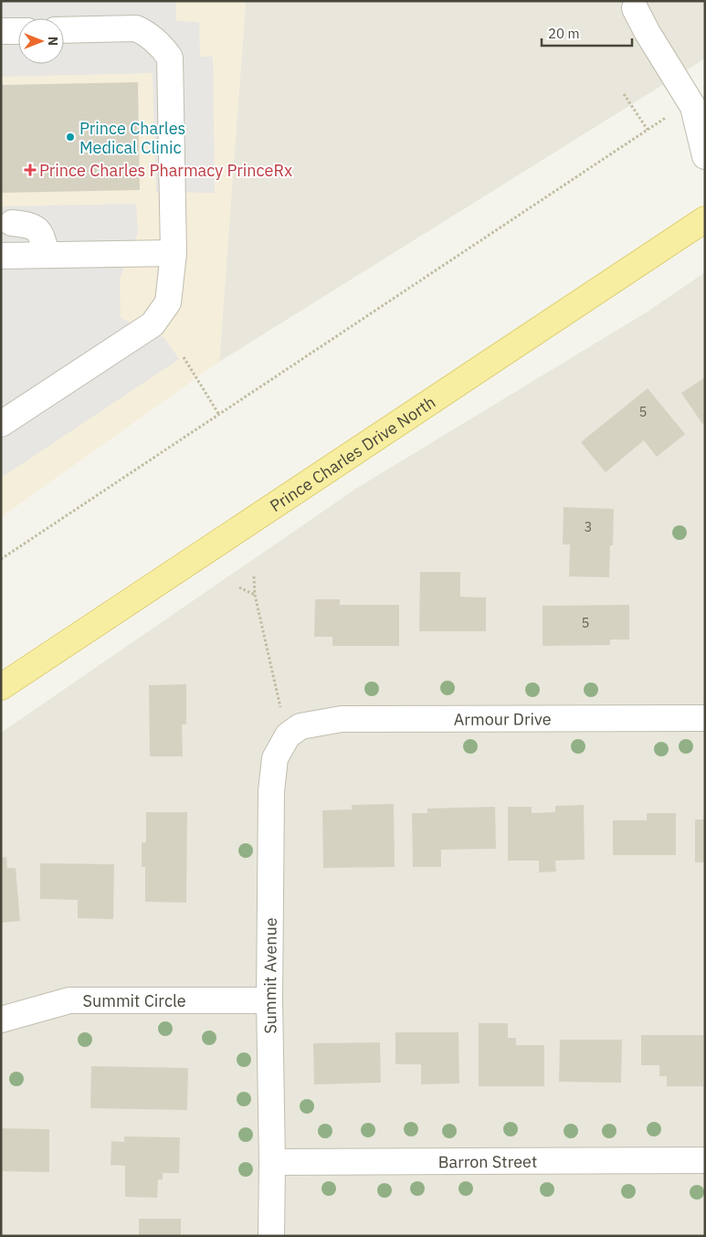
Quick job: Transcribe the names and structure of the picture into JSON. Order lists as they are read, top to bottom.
{
  "streets": {
    "main road": ["Prince Charles Drive North"],
    "street": [
      "Armour Drive",
      "Summit Avenue",
      "Summit Circle",
      "Barron Street"
    ]
  },
  "crossings": [
    ["Armour Drive", "Summit Avenue"],
    ["Summit Avenue", "Summit Circle"],
    ["Summit Avenue", "Barron Street"]
  ],
  "places": {
    "other": ["Prince Charles Medical Clinic"],
    "health": ["Prince Charles Pharmacy PrinceRx"]
  },
  "house_numbers": ["5", "3", "5"],
  "scale_bar": "20 m",
  "north": "right"
}
